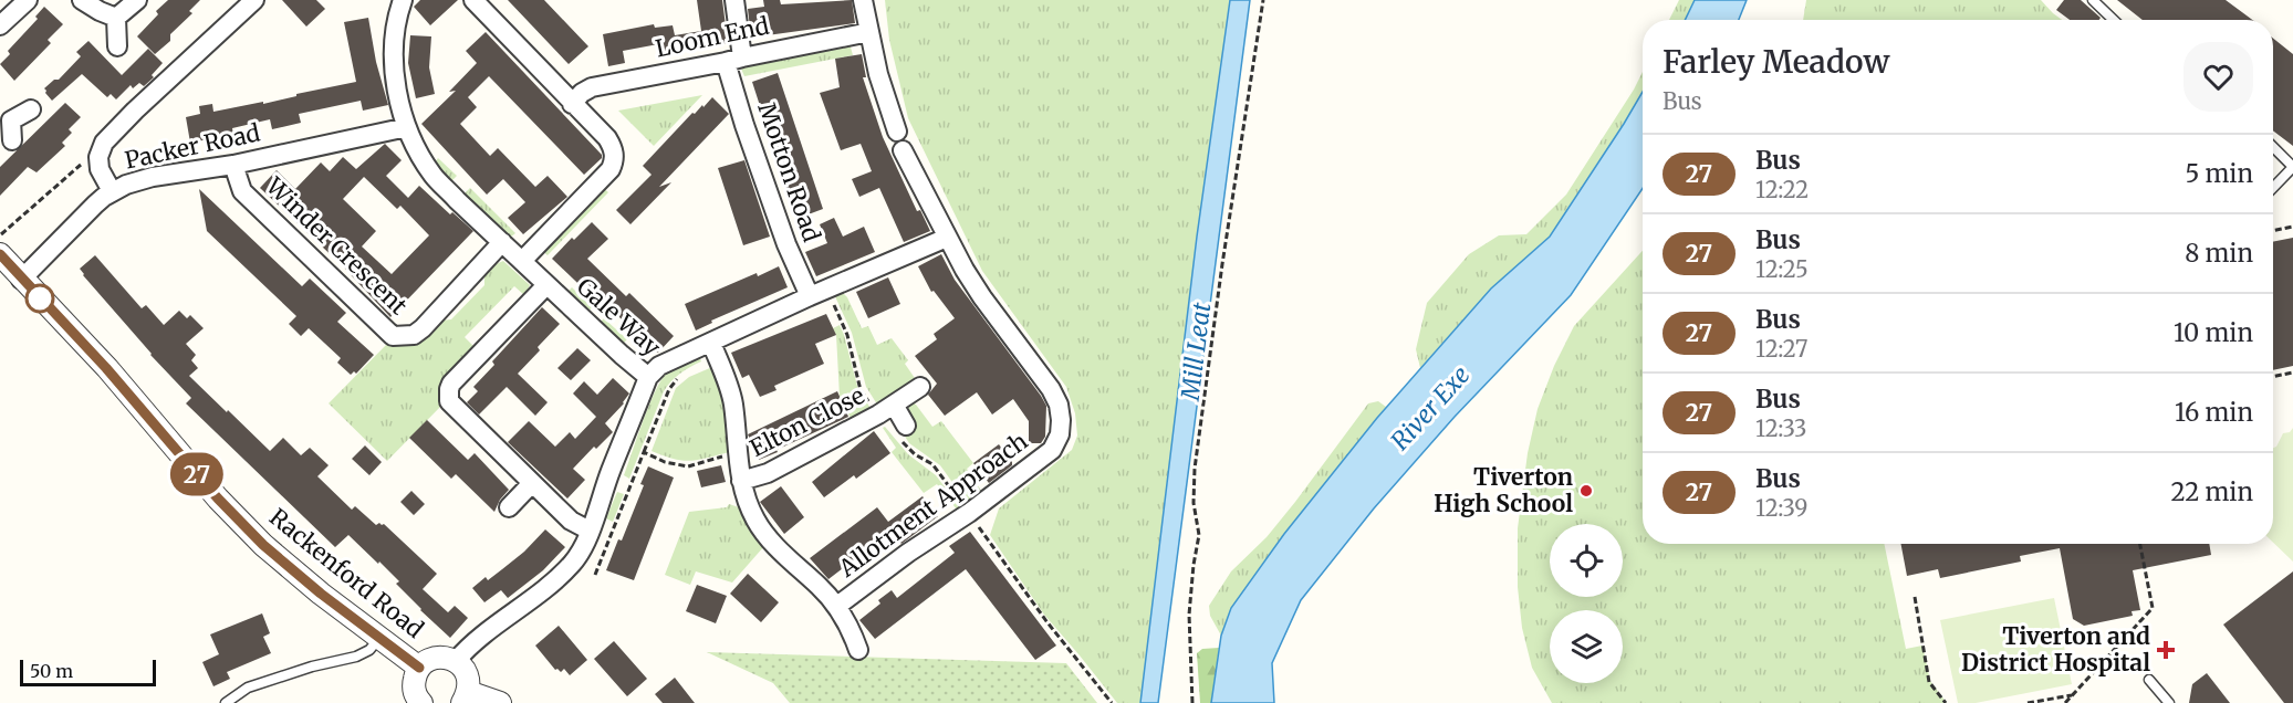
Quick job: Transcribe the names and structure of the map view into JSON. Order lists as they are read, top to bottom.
{
  "streets": {
    "street": [
      "Loom End",
      "Packer Road",
      "Motton Road",
      "Winder Crescent",
      "Gale Way",
      "Elton Close",
      "Allotment Approach",
      "Rackenford Road"
    ]
  },
  "crossings": [
    ["Loom End", "Motton Road"],
    ["Packer Road", "Winder Crescent"],
    ["Packer Road", "Gale Way"],
    ["Packer Road", "Rackenford Road"],
    ["Winder Crescent", "Gale Way"]
  ],
  "water": ["Mill Leat", "River Exe"],
  "places": {
    "other": ["Tiverton High School"],
    "health": ["Tiverton and District Hospital"]
  },
  "lines": ["bus line 27"],
  "scale_bar": "50 m",
  "page": {
    "on_map": "27",
    "heading": ["Farley Meadow", "Bus"],
    "list": [
      {
        "mark": "27",
        "name": "Bus",
        "note": "12:22",
        "value": "5 min"
      },
      {
        "mark": "27",
        "name": "Bus",
        "note": "12:25",
        "value": "8 min"
      },
      {
        "mark": "27",
        "name": "Bus",
        "note": "12:27",
        "value": "10 min"
      },
      {
        "mark": "27",
        "name": "Bus",
        "note": "12:33",
        "value": "16 min"
      },
      {
        "mark": "27",
        "name": "Bus",
        "note": "12:39",
        "value": "22 min"
      }
    ],
    "scale": "50 m"
  }
}
